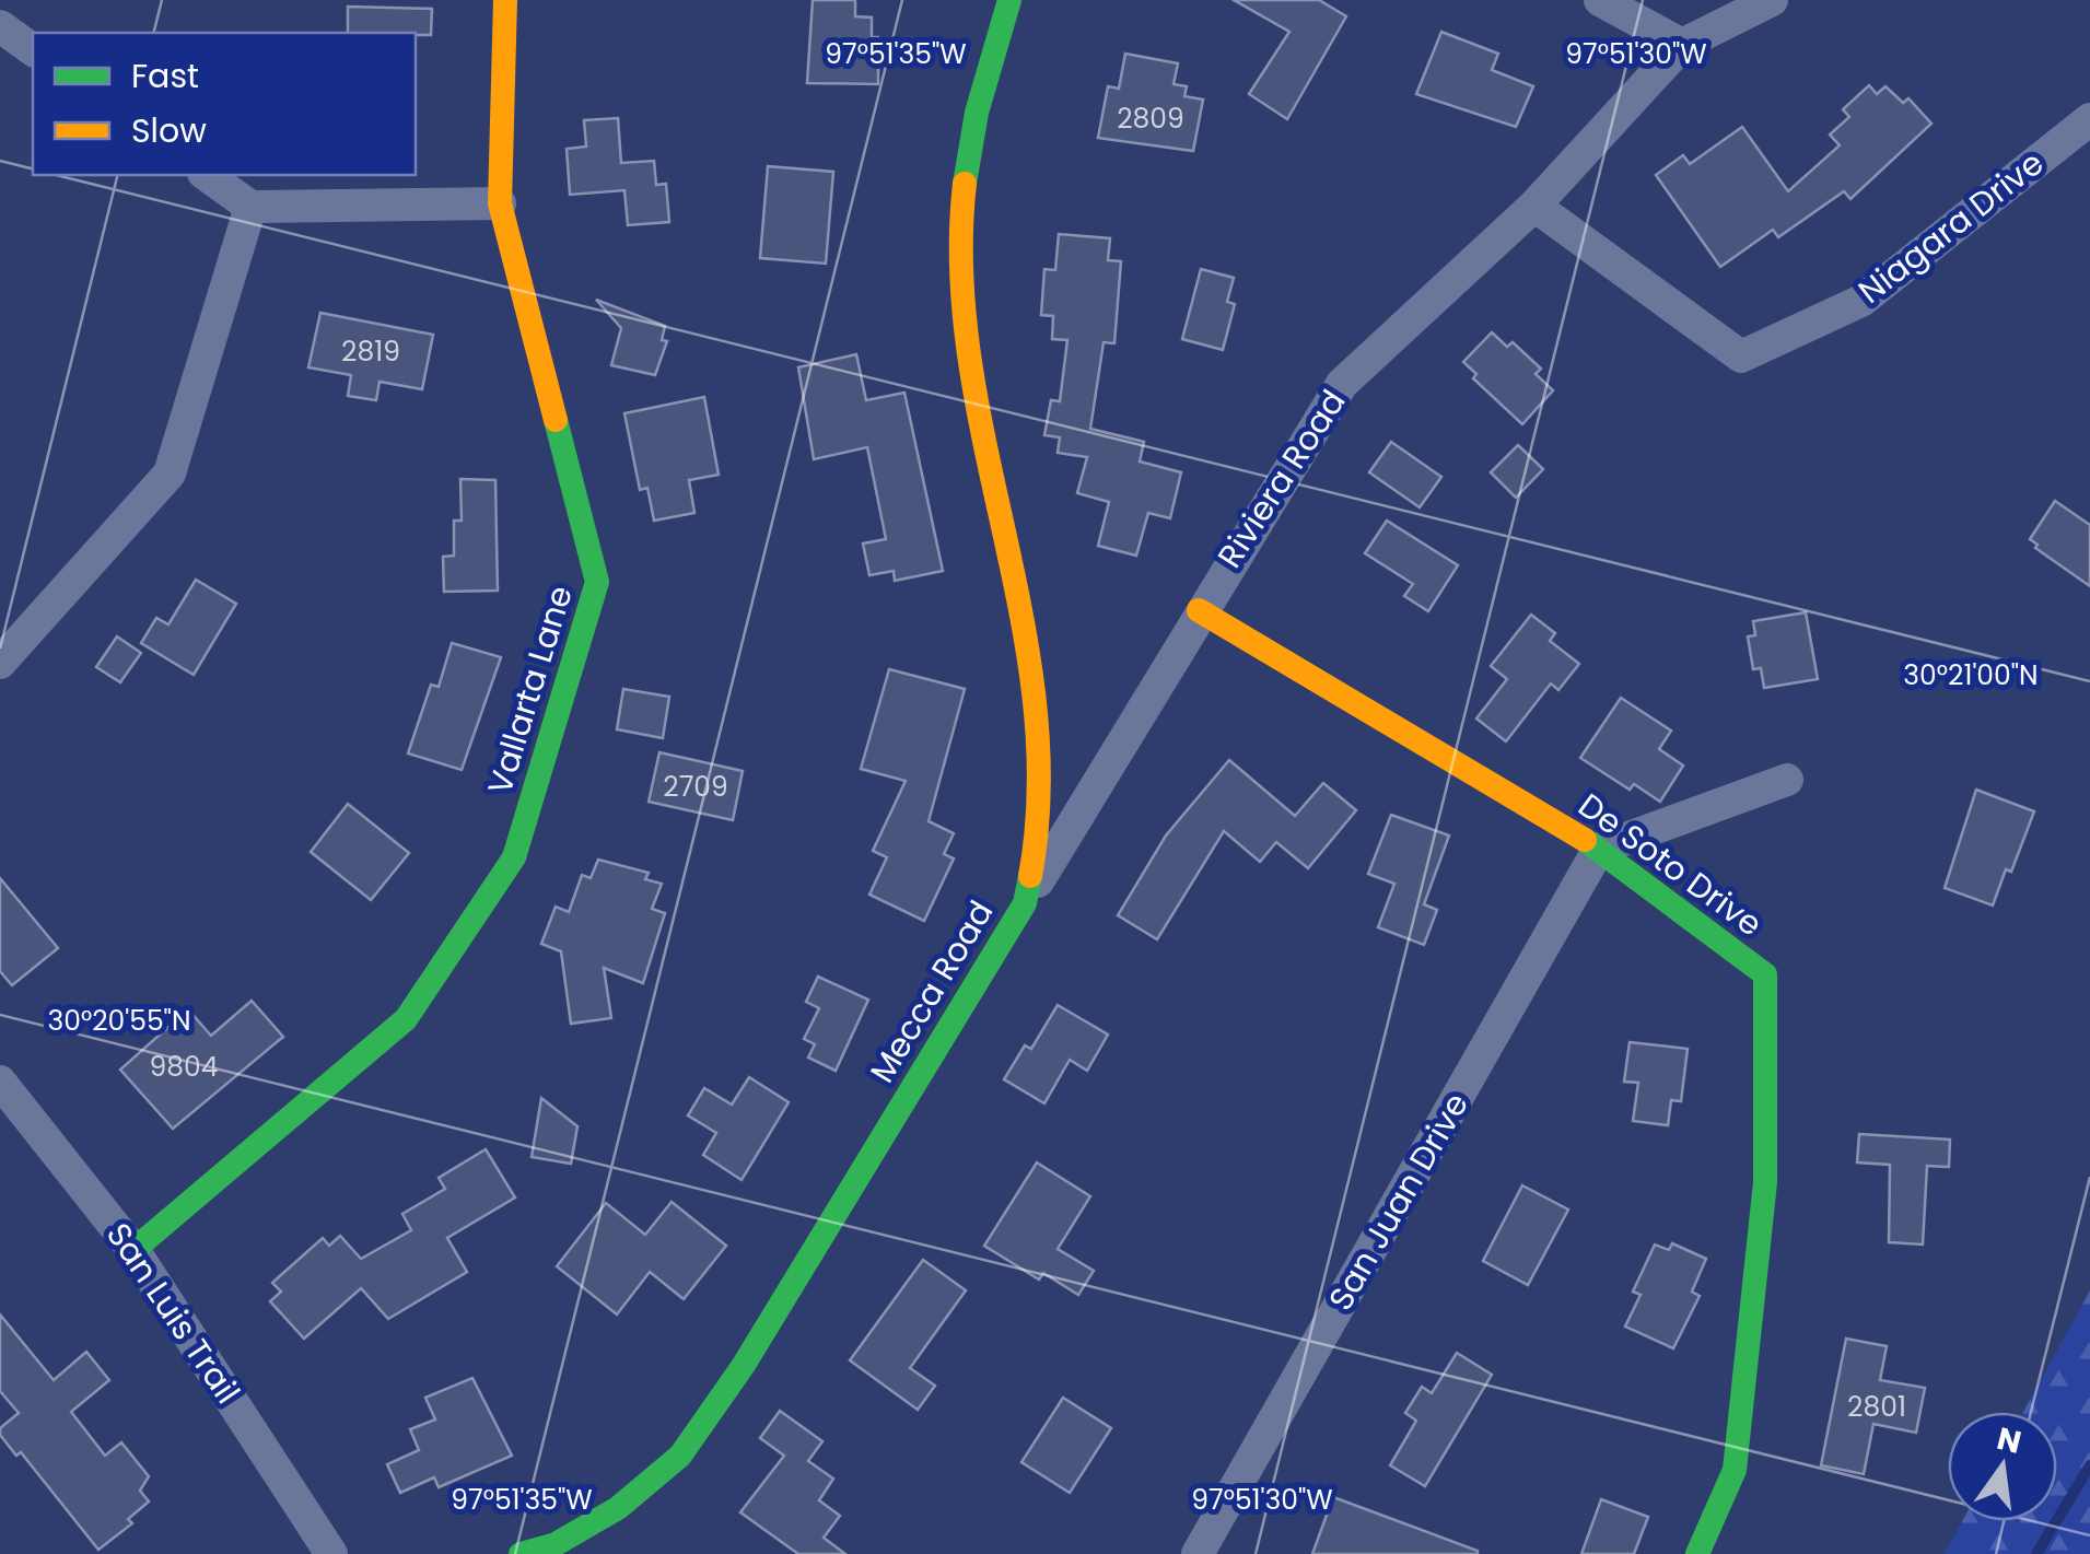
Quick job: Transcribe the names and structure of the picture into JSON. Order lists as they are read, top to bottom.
{
  "streets": {
    "street": [
      "Niagara Drive",
      "Riviera Road",
      "Vallarta Lane",
      "De Soto Drive",
      "Mecca Road",
      "San Juan Drive",
      "San Luis Trail"
    ]
  },
  "crossings": [
    ["Niagara Drive", "Riviera Road"],
    ["Riviera Road", "De Soto Drive"],
    ["Riviera Road", "Mecca Road"],
    ["Vallarta Lane", "San Luis Trail"],
    ["De Soto Drive", "San Juan Drive"]
  ],
  "house_numbers": [
    "2809",
    "2819",
    "2709",
    "9804",
    "2801"
  ],
  "legend": ["Fast", "Slow"],
  "north": "top",
  "coordinates": [
    "97°51'35\"W",
    "97°51'30\"W",
    "30°21'00\"N",
    "30°20'55\"N"
  ]
}
